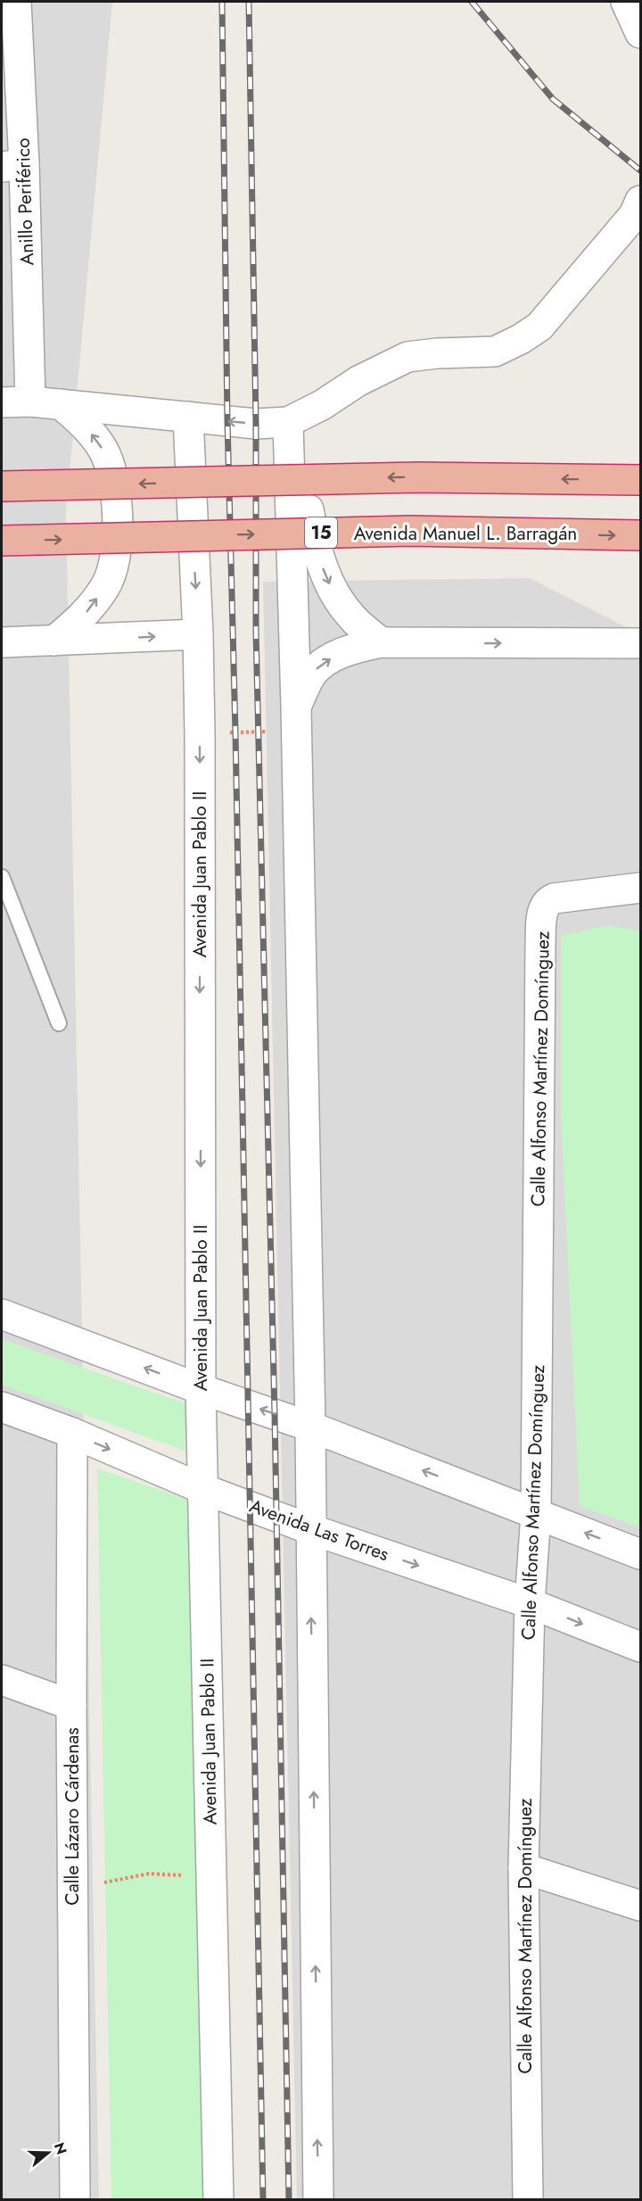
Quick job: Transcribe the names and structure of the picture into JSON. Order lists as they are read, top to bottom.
{
  "streets": {
    "highway": ["15", "Avenida Manuel L. Barragán"],
    "street": [
      "Anillo Periférico",
      "Avenida Juan Pablo II",
      "Calle Alfonso Martínez Domínguez",
      "Avenida Las Torres",
      "Calle Lázaro Cárdenas"
    ]
  },
  "crossings": [
    ["Avenida Juan Pablo II", "Avenida Las Torres"],
    ["Calle Alfonso Martínez Domínguez", "Avenida Las Torres"],
    ["Avenida Las Torres", "Calle Lázaro Cárdenas"]
  ],
  "north": "right"
}
